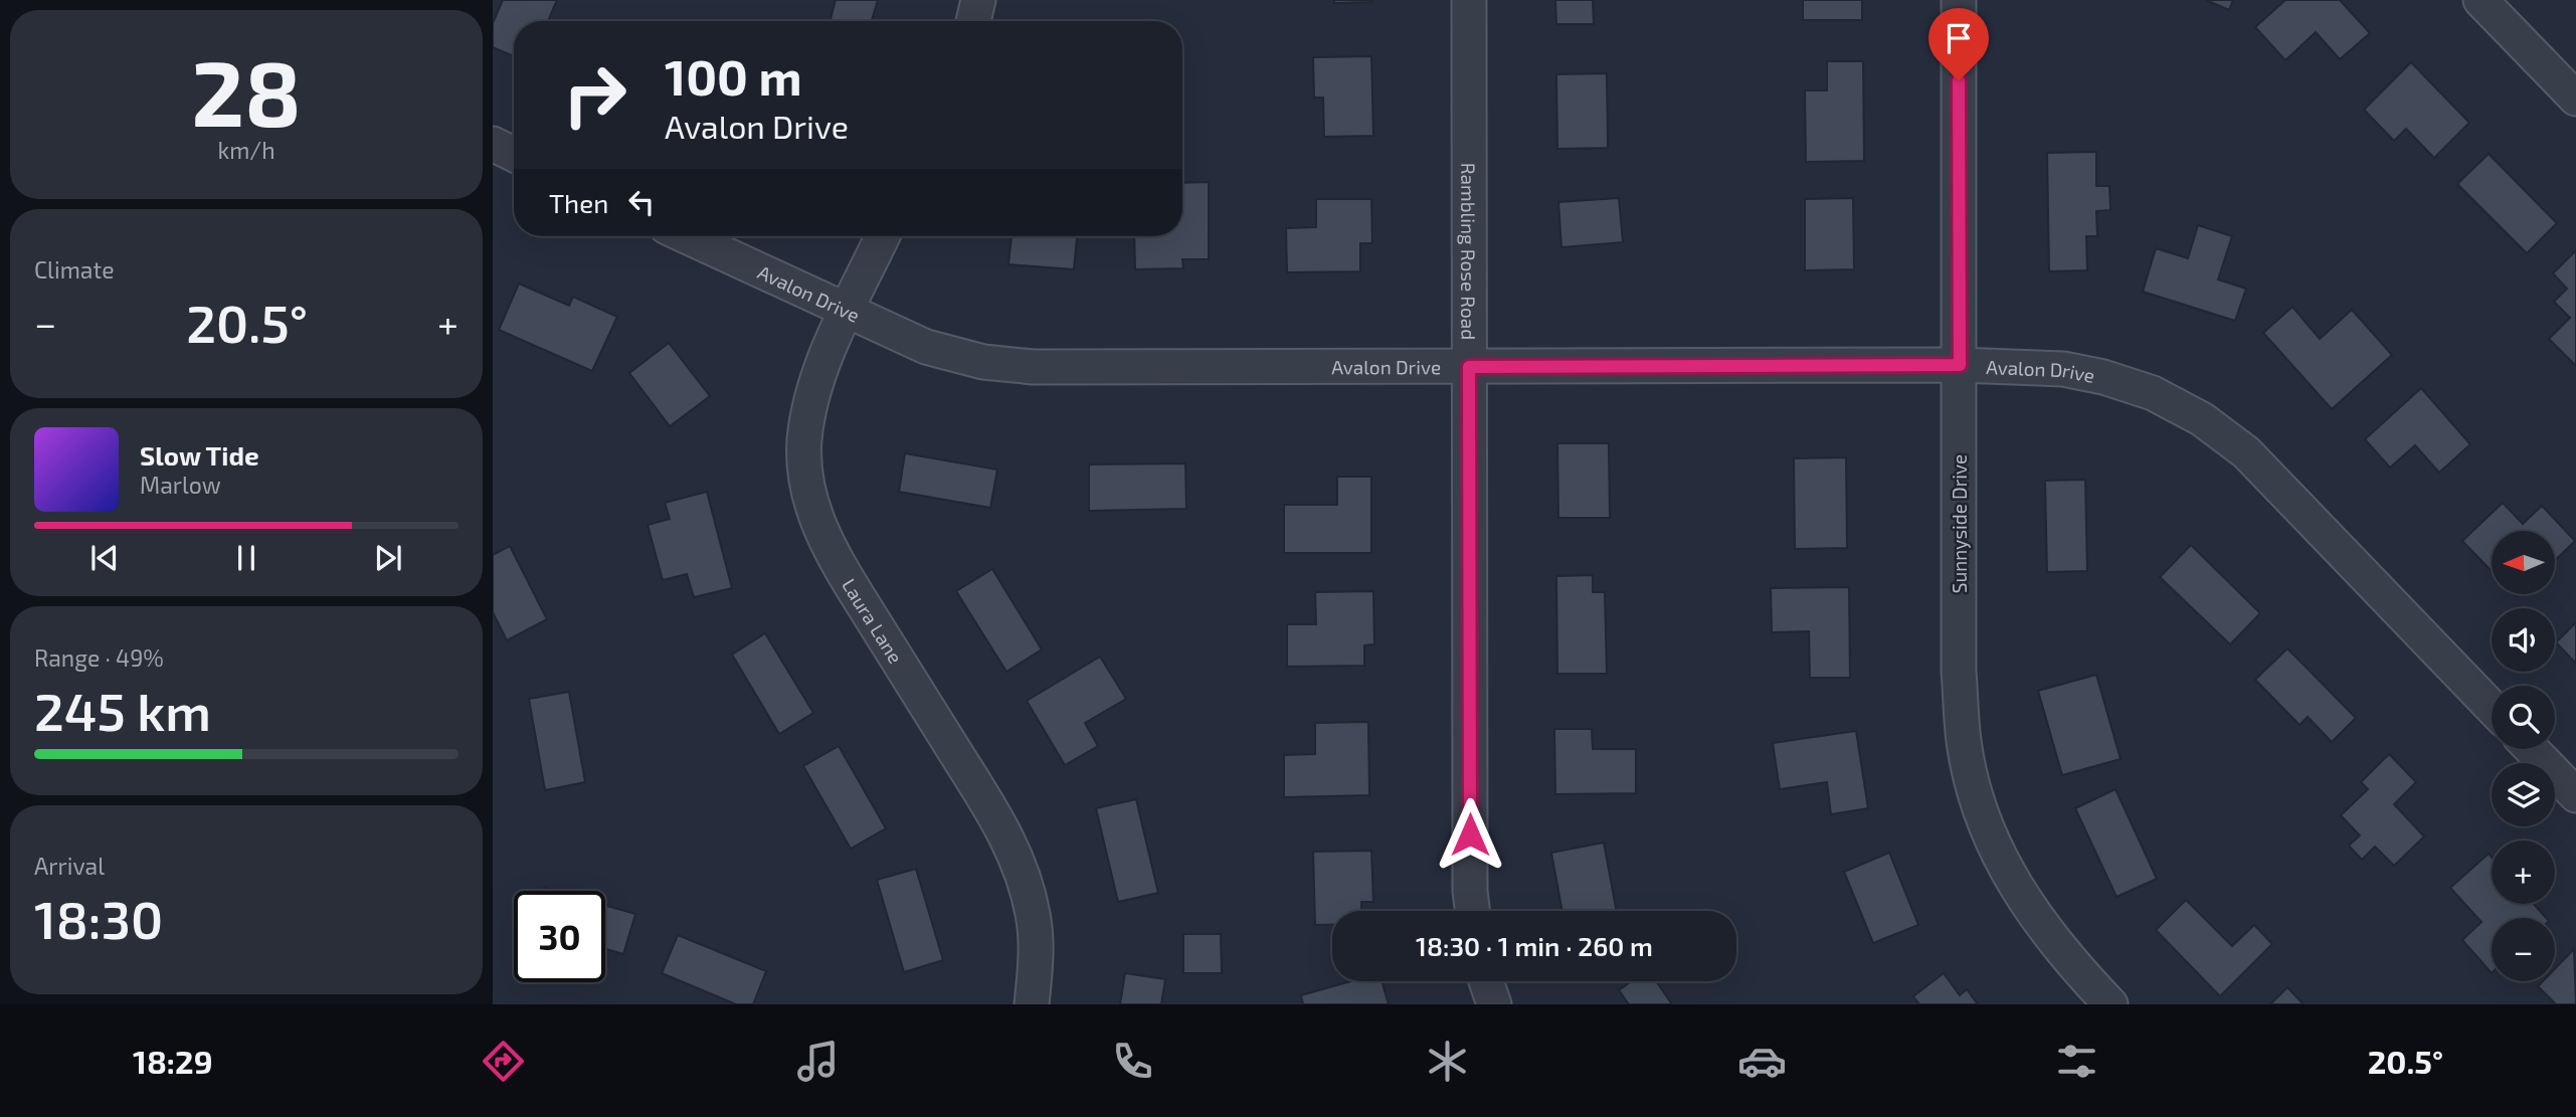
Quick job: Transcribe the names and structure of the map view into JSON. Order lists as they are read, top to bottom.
{
  "streets": {
    "street": [
      "Rambling Rose Road",
      "Avalon Drive",
      "Sunnyside Drive",
      "Laura Lane"
    ]
  },
  "crossings": [
    ["Rambling Rose Road", "Avalon Drive"],
    ["Avalon Drive", "Sunnyside Drive"],
    ["Avalon Drive", "Laura Lane"]
  ],
  "north": "left",
  "page": {
    "tile": [
      ["28", "km/h"],
      "Climate",
      ["Range · 49%", "245 km"],
      ["Arrival", "18:30"]
    ],
    "turn": ["100 m", "Avalon Drive"],
    "then": "Then",
    "heat": ["−", "20.5°", "+"],
    "song": ["Slow Tide", "Marlow"],
    "map_buttons": ["+", "−"],
    "limit": "30",
    "trip": "18:30 · 1 min · 260 m",
    "tabs": ["18:29", "20.5°"]
  }
}
